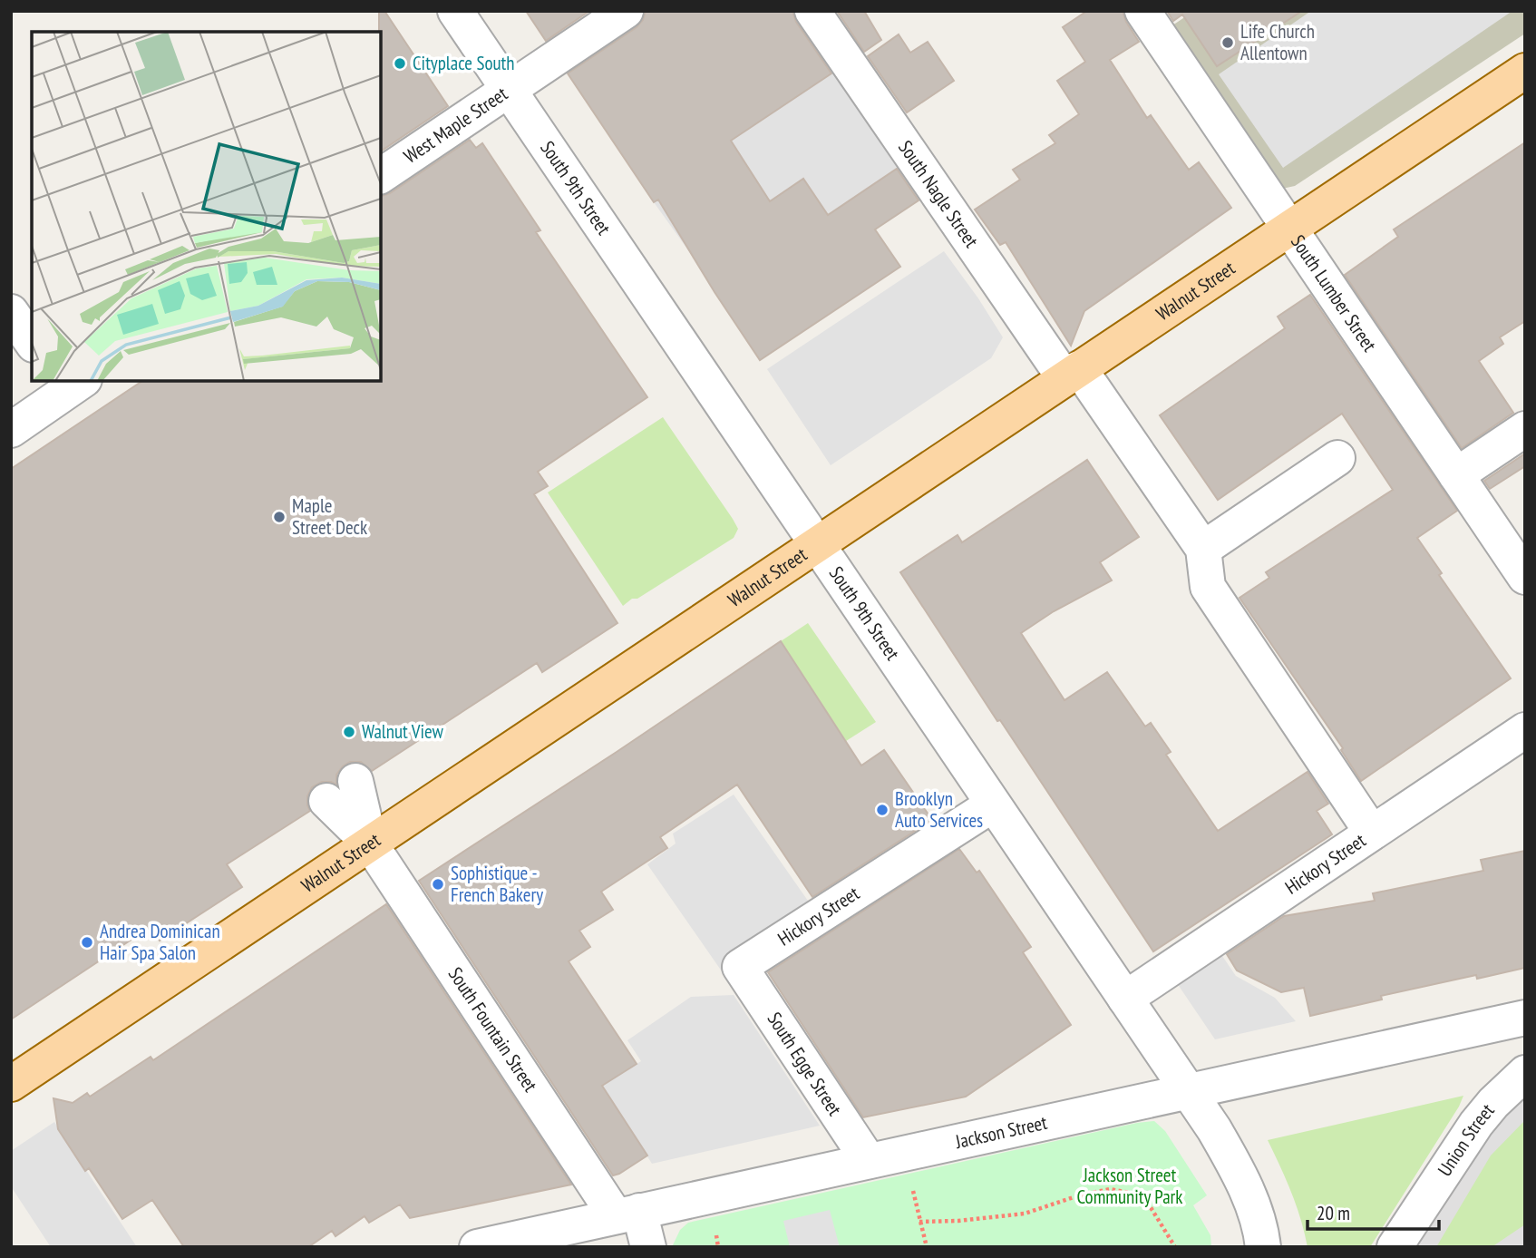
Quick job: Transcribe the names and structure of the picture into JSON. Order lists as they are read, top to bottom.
{
  "streets": {
    "main road": ["Walnut Street"],
    "street": [
      "West Maple Street",
      "South 9th Street",
      "South Nagle Street",
      "South Lumber Street",
      "Hickory Street",
      "South Fountain Street",
      "South Egge Street",
      "Jackson Street",
      "Union Street"
    ]
  },
  "crossings": [
    ["West Maple Street", "South 9th Street"],
    ["South 9th Street", "Walnut Street"],
    ["South 9th Street", "Hickory Street"],
    ["South 9th Street", "Jackson Street"],
    ["South Nagle Street", "Walnut Street"],
    ["Walnut Street", "South Lumber Street"],
    ["Walnut Street", "South Fountain Street"],
    ["Hickory Street", "South Egge Street"],
    ["South Fountain Street", "Jackson Street"],
    ["South Egge Street", "Jackson Street"]
  ],
  "parks": ["Jackson Street Community Park"],
  "places": [
    "Life Church Allentown",
    "Cityplace South",
    "Maple Street Deck",
    "Walnut View",
    "Brooklyn Auto Services",
    "Sophistique - French Bakery",
    "Andrea Dominican Hair Spa Salon"
  ],
  "scale_bar": "20 m"
}
